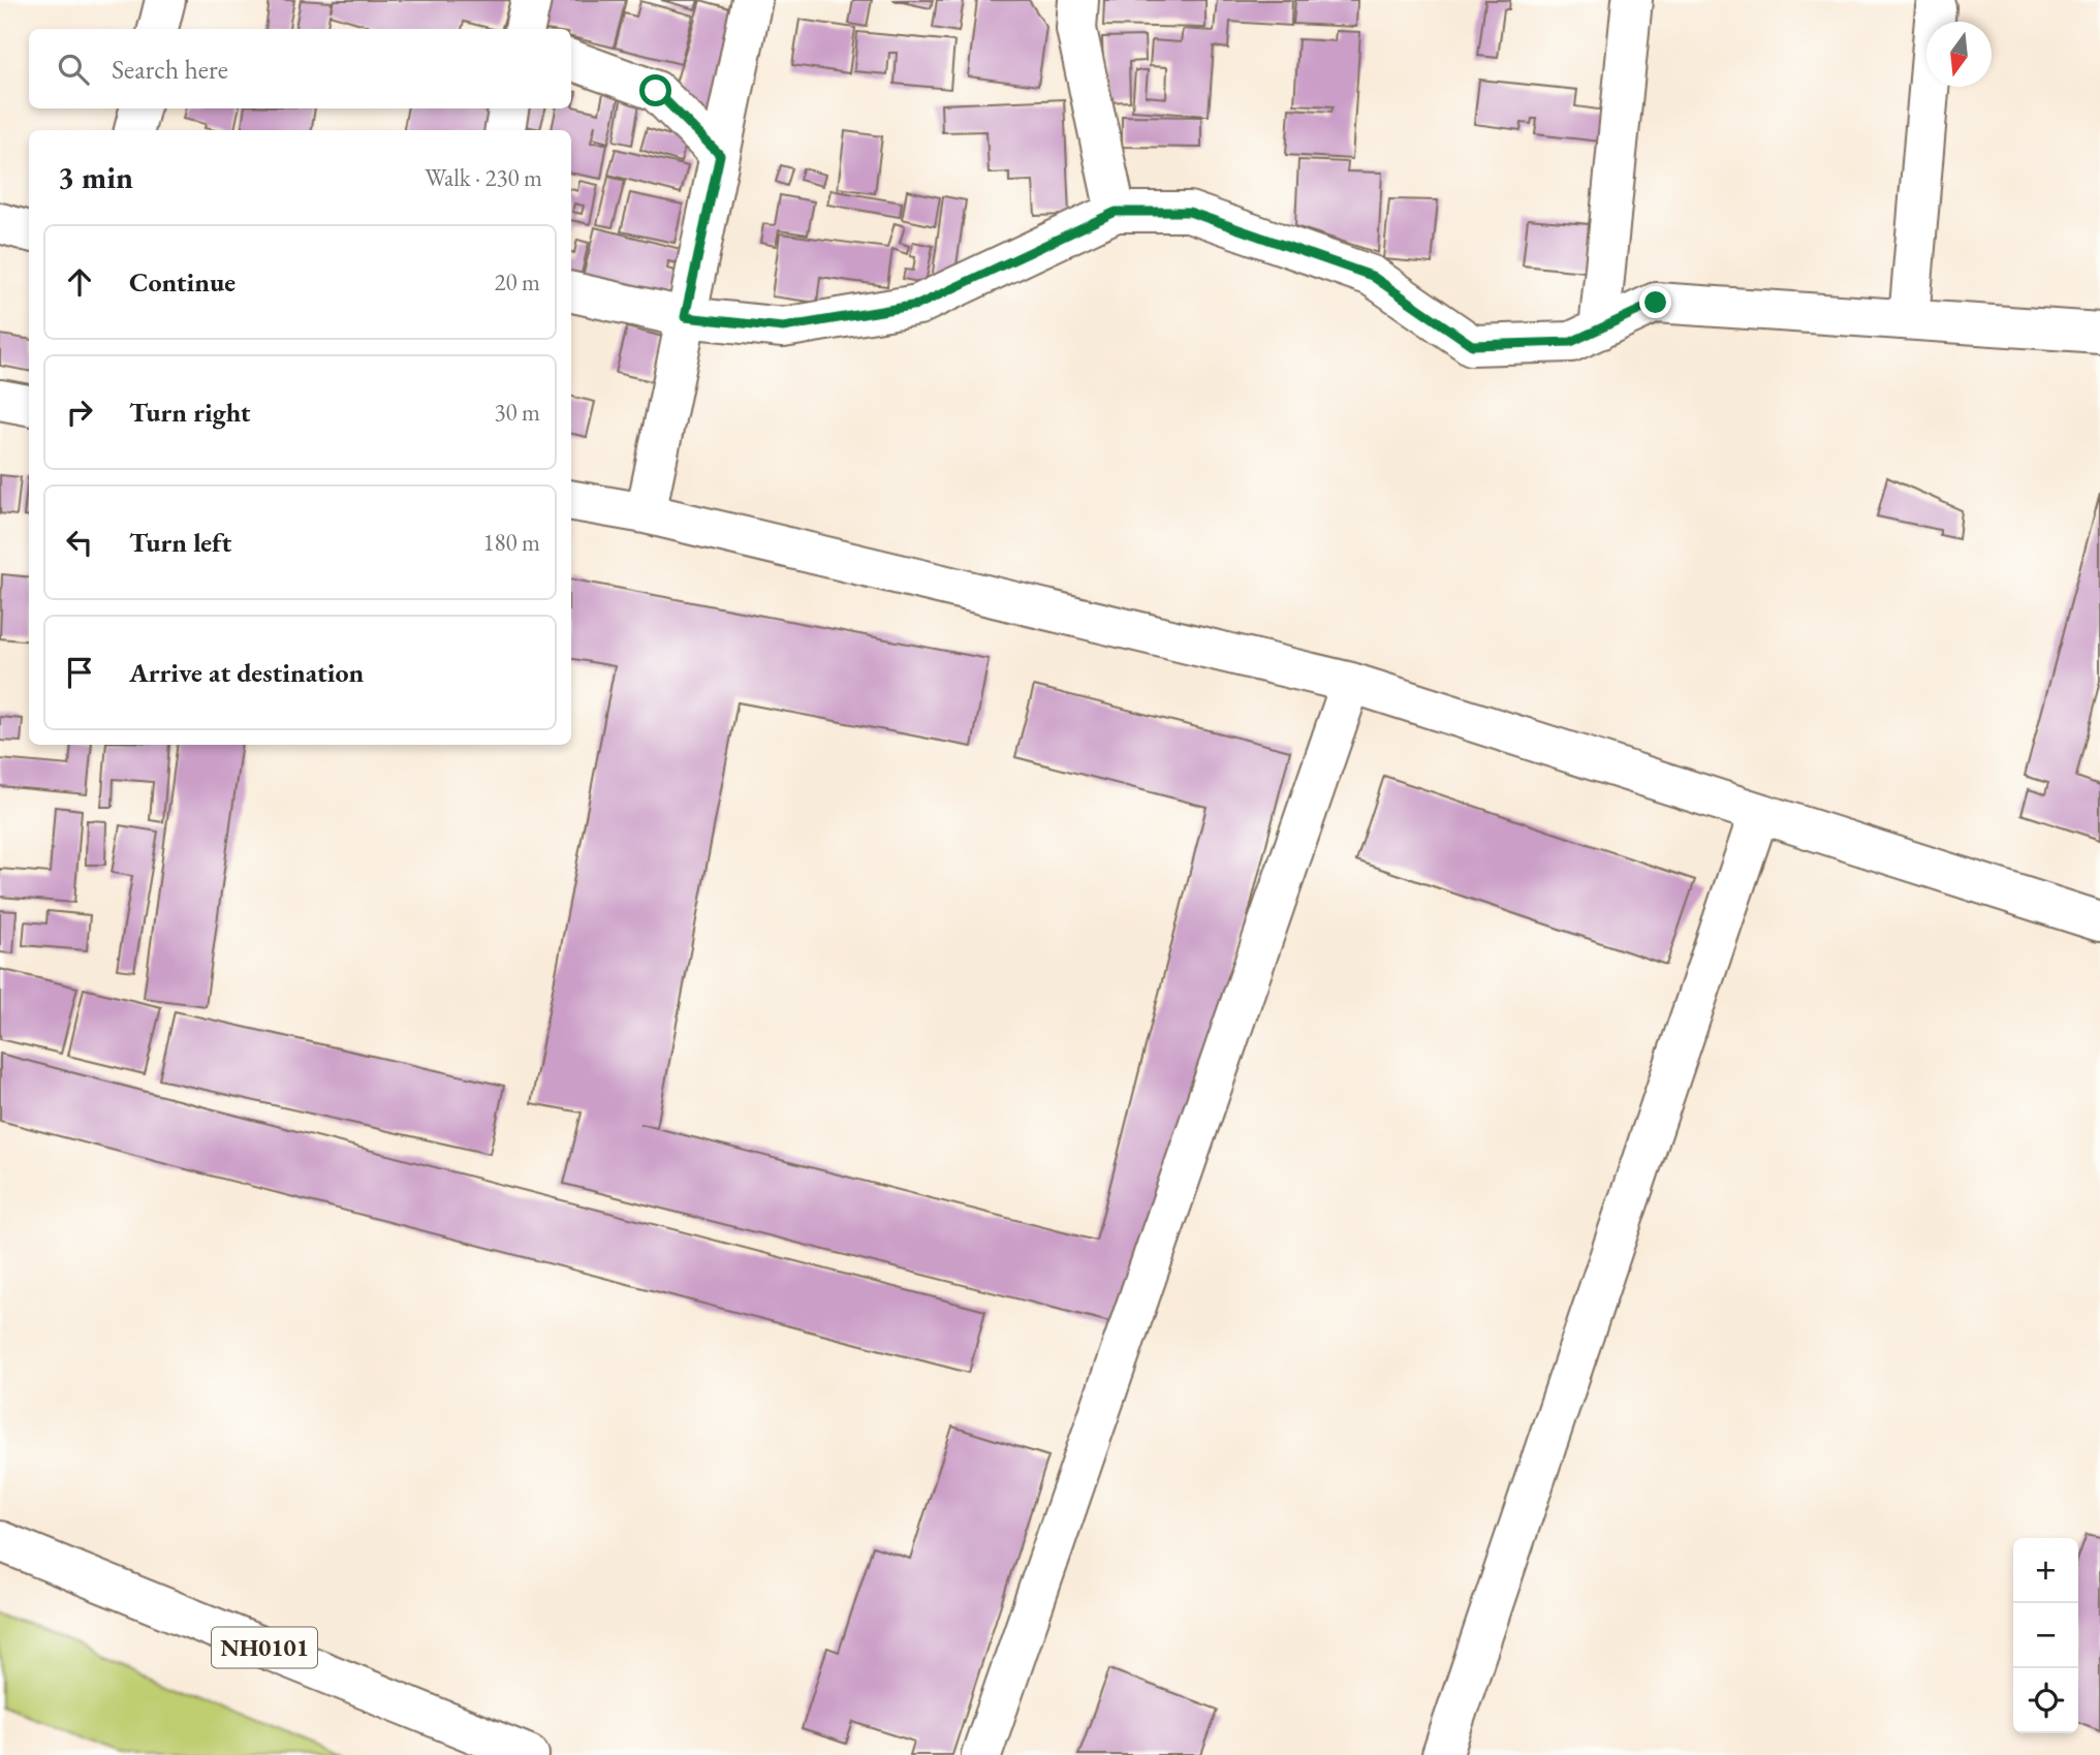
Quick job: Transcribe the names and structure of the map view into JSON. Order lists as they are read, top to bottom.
{
  "streets": {
    "main road": ["NH0101"]
  },
  "north": "bottom",
  "page": {
    "search": "Search here",
    "heading": ["3 min", "Walk · 230 m"],
    "list": [
      ["Continue", "20 m"],
      ["Turn right", "30 m"],
      ["Turn left", "180 m"],
      "Arrive at destination"
    ],
    "map_buttons": ["+", "−"]
  }
}
